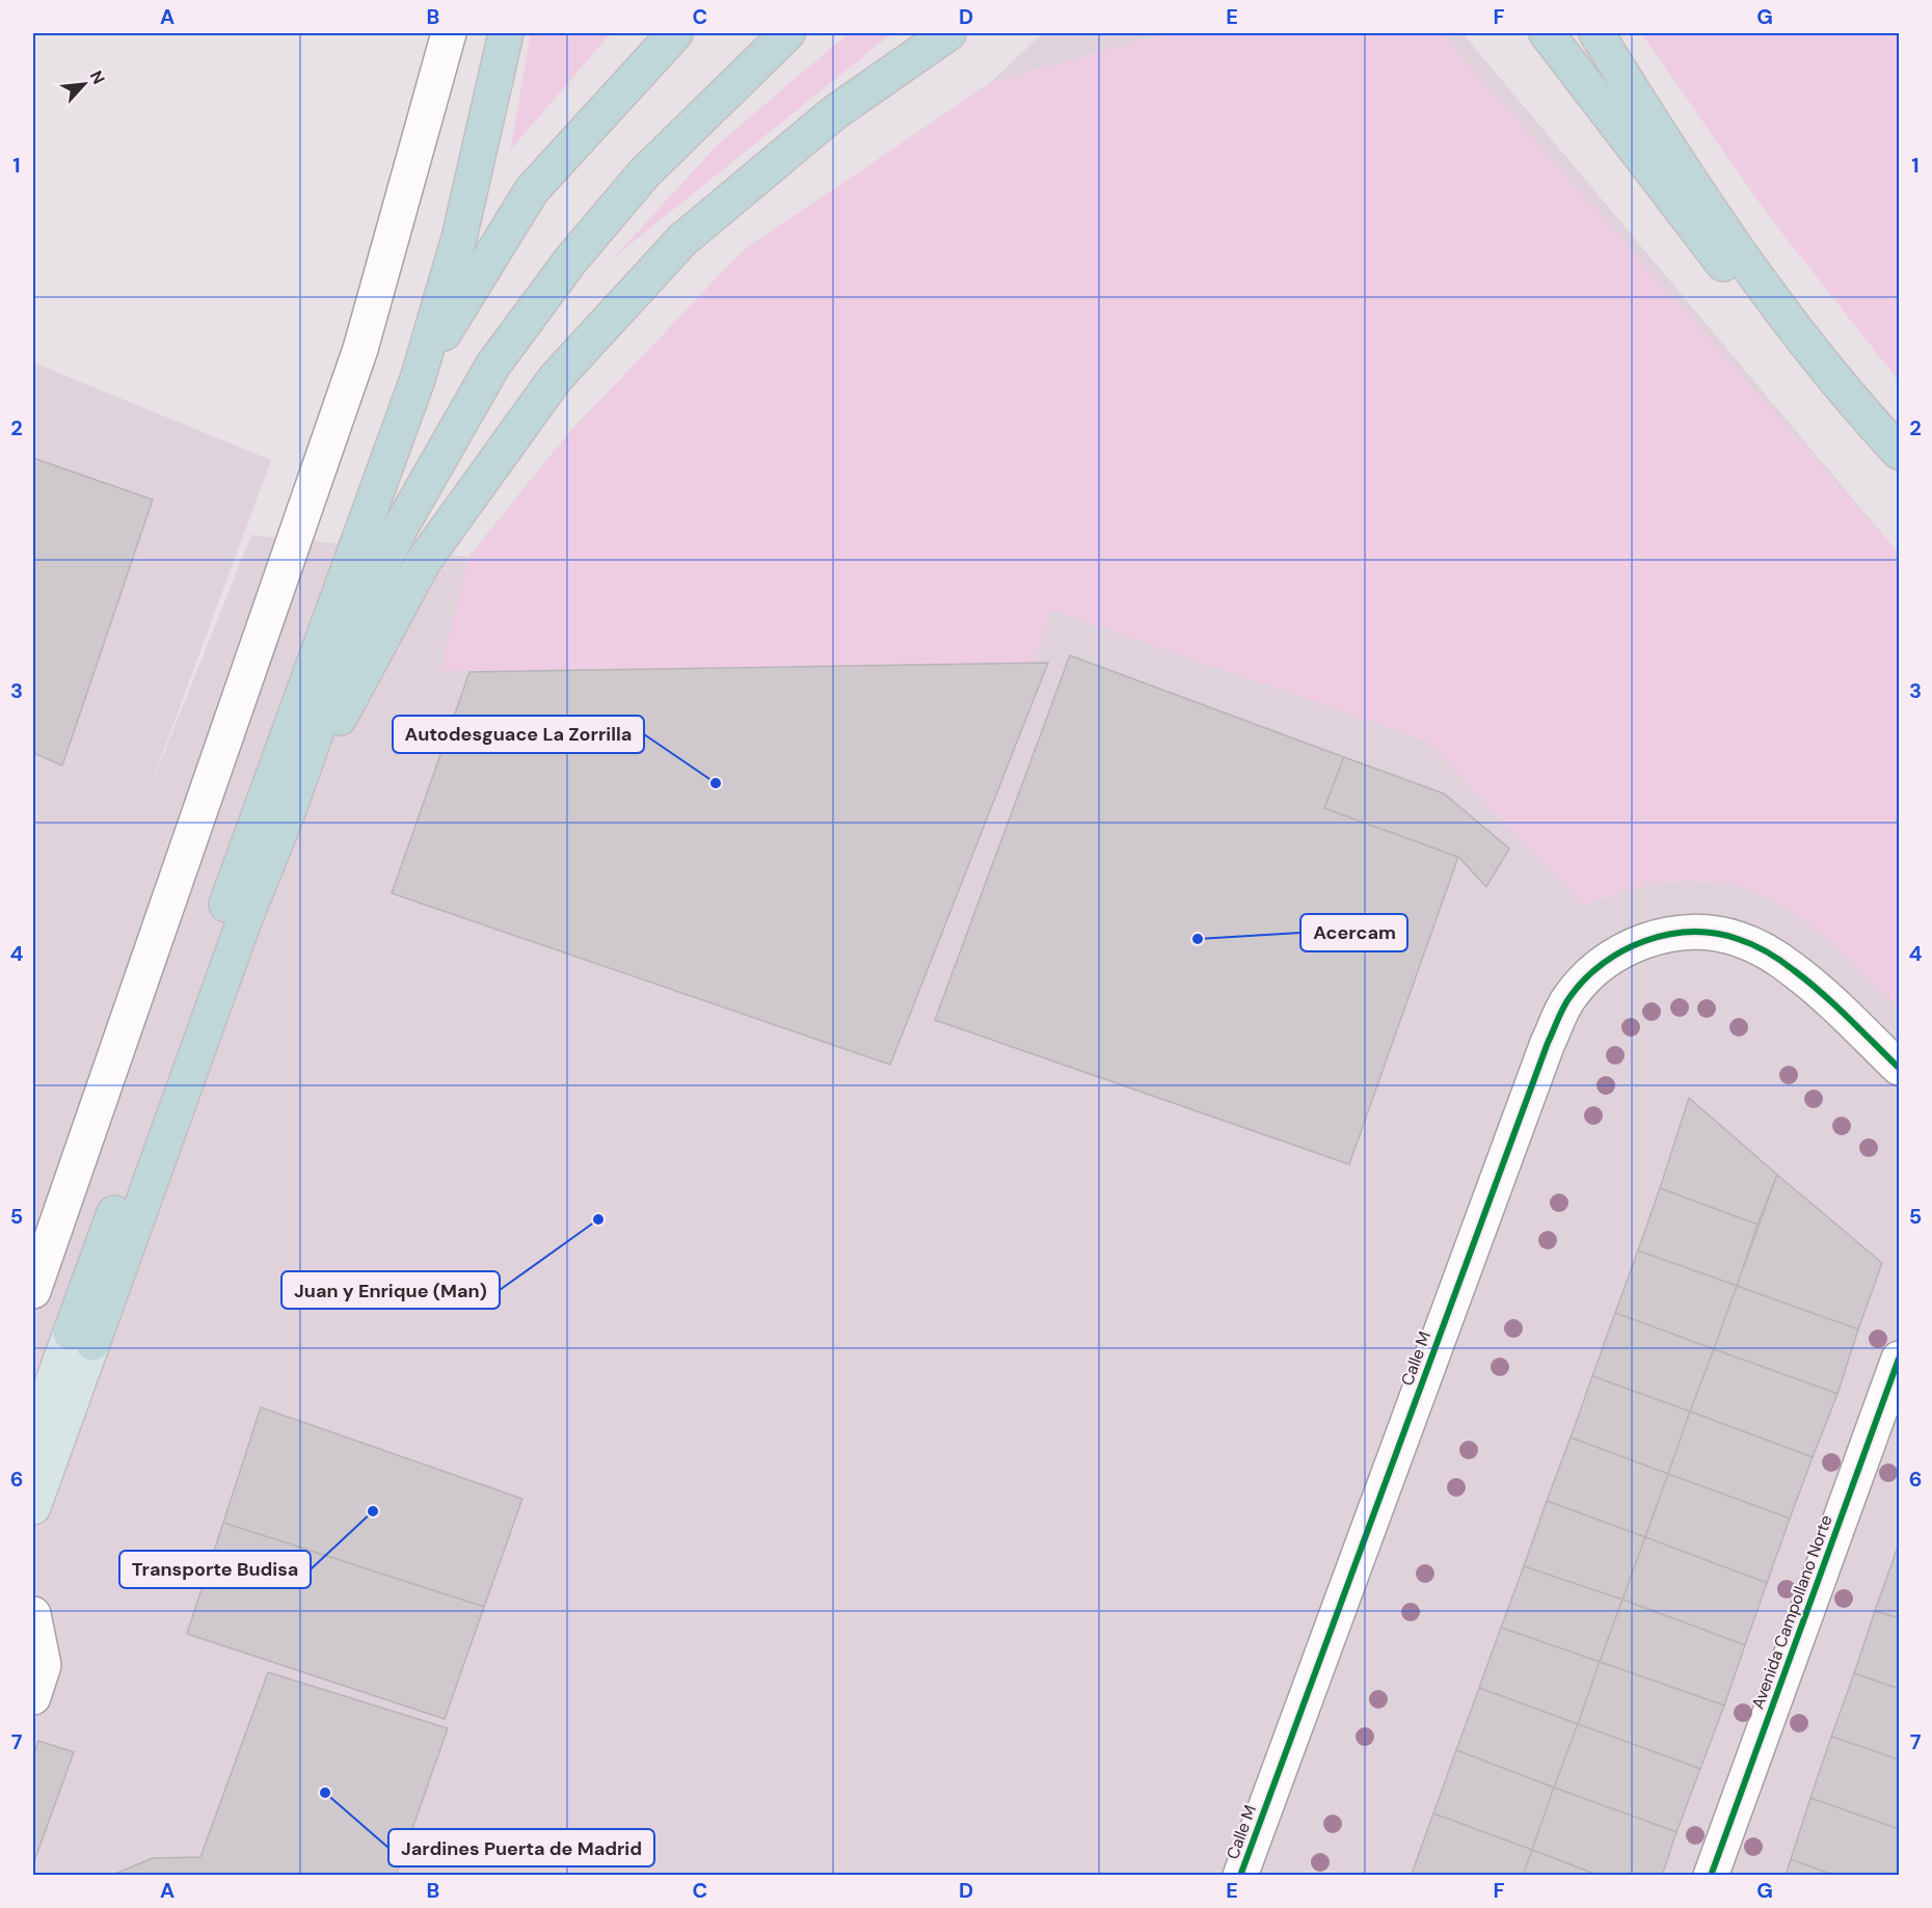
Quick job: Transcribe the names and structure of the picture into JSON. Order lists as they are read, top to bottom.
{
  "streets": {
    "street": ["Calle M", "Avenida Campollano Norte"]
  },
  "places": [
    "Autodesguace La Zorrilla",
    "Acercam",
    "Juan y Enrique (Man)",
    "Transporte Budisa",
    "Jardines Puerta de Madrid"
  ],
  "north": "top right",
  "grid": {
    "columns": [
      "A",
      "B",
      "C",
      "D",
      "E",
      "F",
      "G"
    ],
    "rows": [
      "1",
      "2",
      "3",
      "4",
      "5",
      "6",
      "7"
    ]
  }
}
